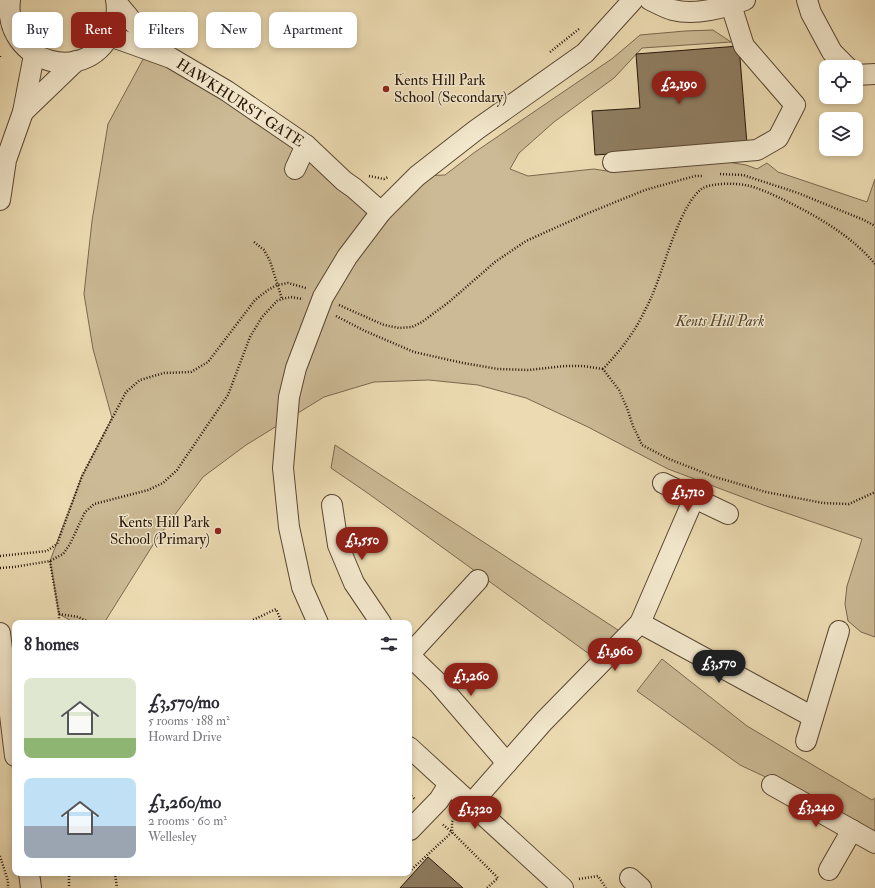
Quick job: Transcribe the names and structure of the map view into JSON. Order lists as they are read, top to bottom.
{
  "streets": {
    "street": ["HAWKHURST GATE"]
  },
  "parks": ["Kents Hill Park"],
  "places": ["Kents Hill Park School (Secondary)", "Kents Hill Park School (Primary)"],
  "page": {
    "chip": [
      "Buy",
      "Rent",
      "Filters",
      "New",
      "Apartment"
    ],
    "price": [
      "£2,190",
      "£1,710",
      "£1,550",
      "£1,960",
      "£3,570",
      "£1,260",
      "£3,240",
      "£1,320"
    ],
    "heading": "8 homes",
    "list": [
      {
        "name": "£3,570/mo",
        "note": "5 rooms · 188 m² · Howard Drive"
      },
      {
        "name": "£1,260/mo",
        "note": "2 rooms · 60 m² · Wellesley"
      }
    ]
  }
}
